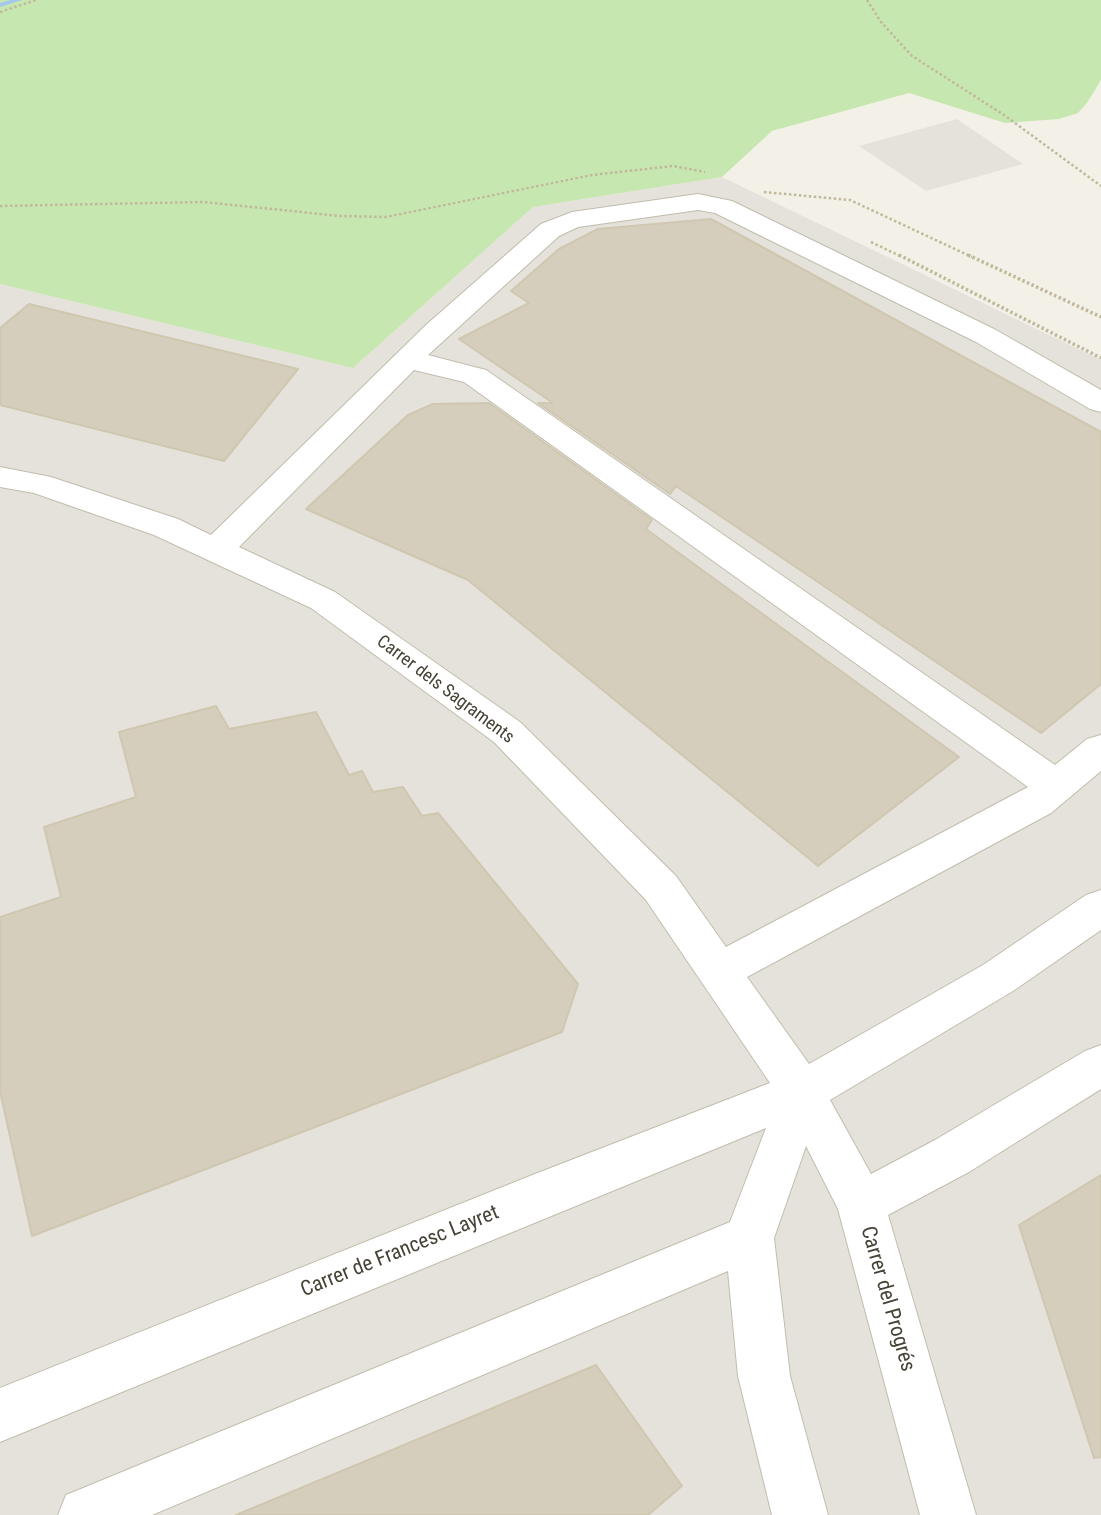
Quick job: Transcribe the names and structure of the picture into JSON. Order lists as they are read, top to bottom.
{
  "streets": {
    "street": ["Carrer dels Sagraments", "Carrer de Francesc Layret", "Carrer del Progrés"]
  },
  "crossings": [
    ["Carrer dels Sagraments", "Carrer de Francesc Layret"],
    ["Carrer dels Sagraments", "Carrer del Progrés"],
    ["Carrer de Francesc Layret", "Carrer del Progrés"]
  ]
}
